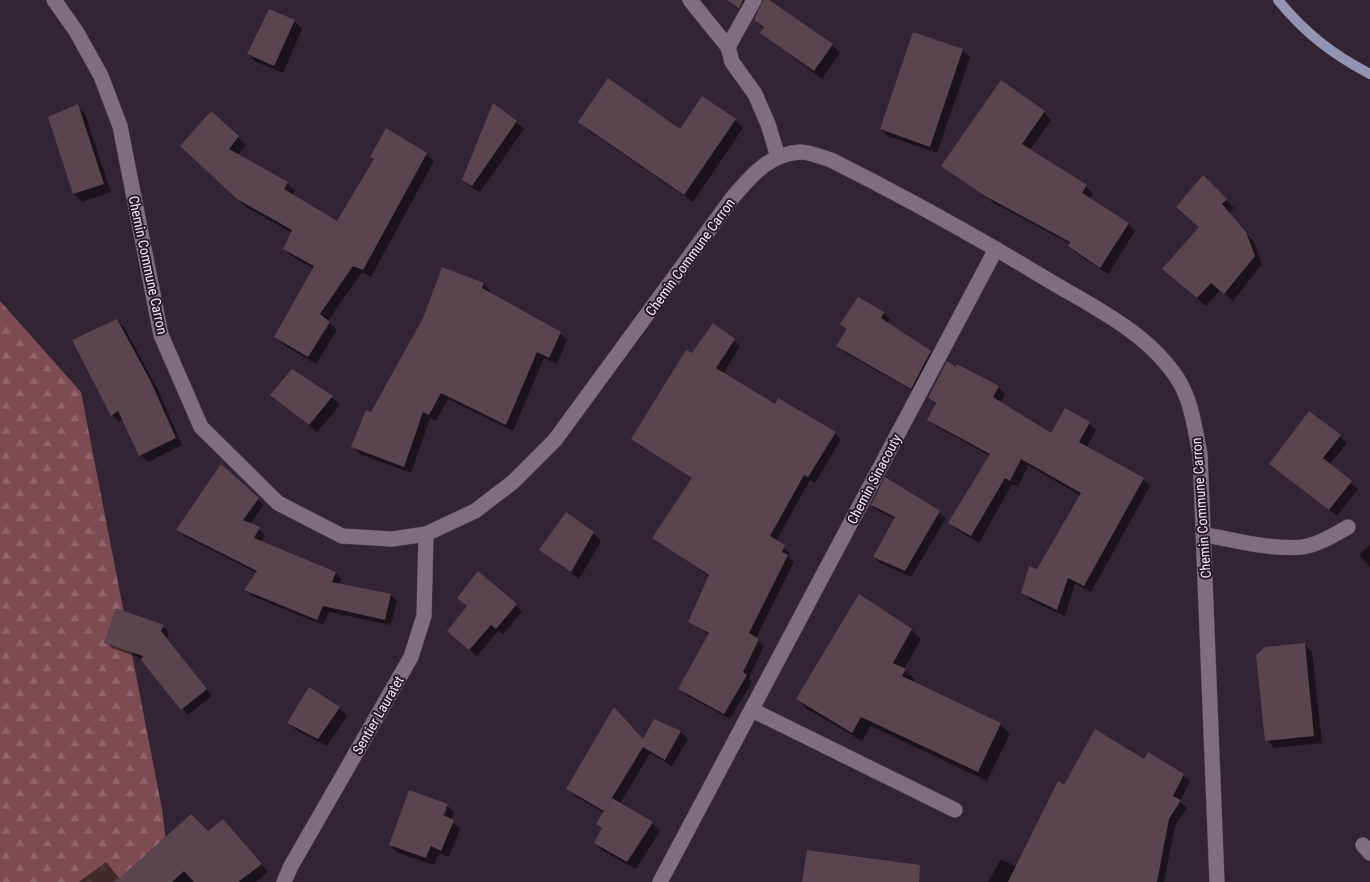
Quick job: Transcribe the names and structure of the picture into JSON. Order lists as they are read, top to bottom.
{
  "streets": {
    "street": ["Chemin Commune Carron", "Chemin Sinacouty", "Sentier Lauratet"]
  },
  "crossings": [
    ["Chemin Commune Carron", "Chemin Sinacouty"],
    ["Chemin Commune Carron", "Sentier Lauratet"]
  ]
}
